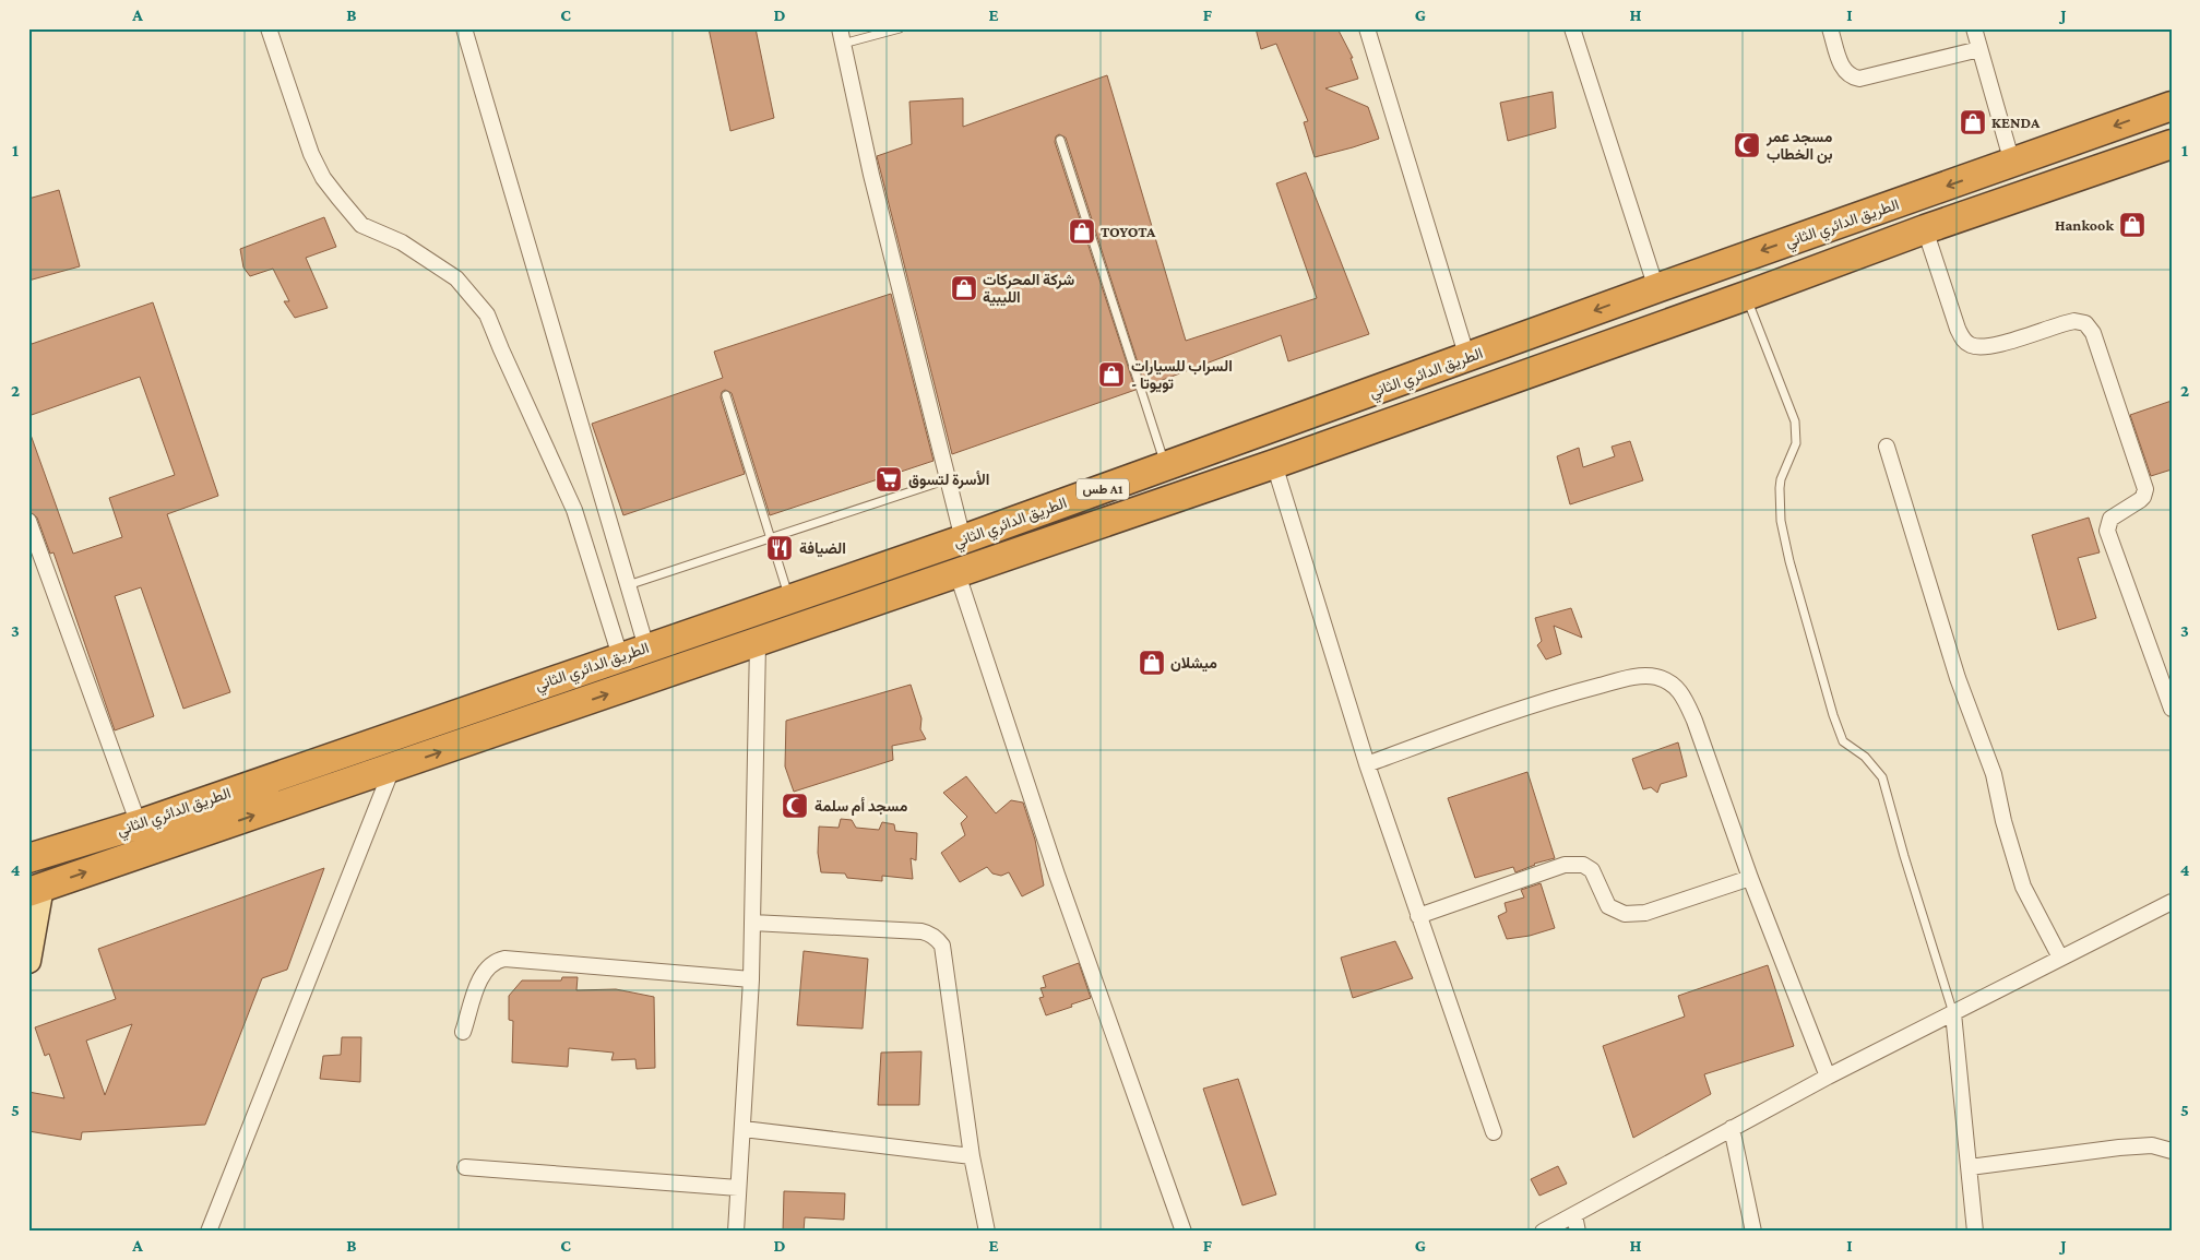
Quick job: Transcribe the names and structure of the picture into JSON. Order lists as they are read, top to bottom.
{
  "streets": {
    "highway": ["الطريق الدائري الثاني", "طس A1"]
  },
  "places": {
    "shop": [
      "KENDA",
      "Hankook",
      "TOYOTA",
      "شركة المحركات الليبية",
      "السراب للسيارات - تويوتا",
      "ميشلان"
    ],
    "mosque": ["مسجد عمر بن الخطاب", "مسجد أم سلمة"],
    "supermarket": ["الأسرة لتسوق"],
    "restaurant": ["الضيافة"]
  },
  "grid": {
    "columns": [
      "A",
      "B",
      "C",
      "D",
      "E",
      "F",
      "G",
      "H",
      "I",
      "J"
    ],
    "rows": [
      "1",
      "2",
      "3",
      "4",
      "5"
    ]
  }
}
